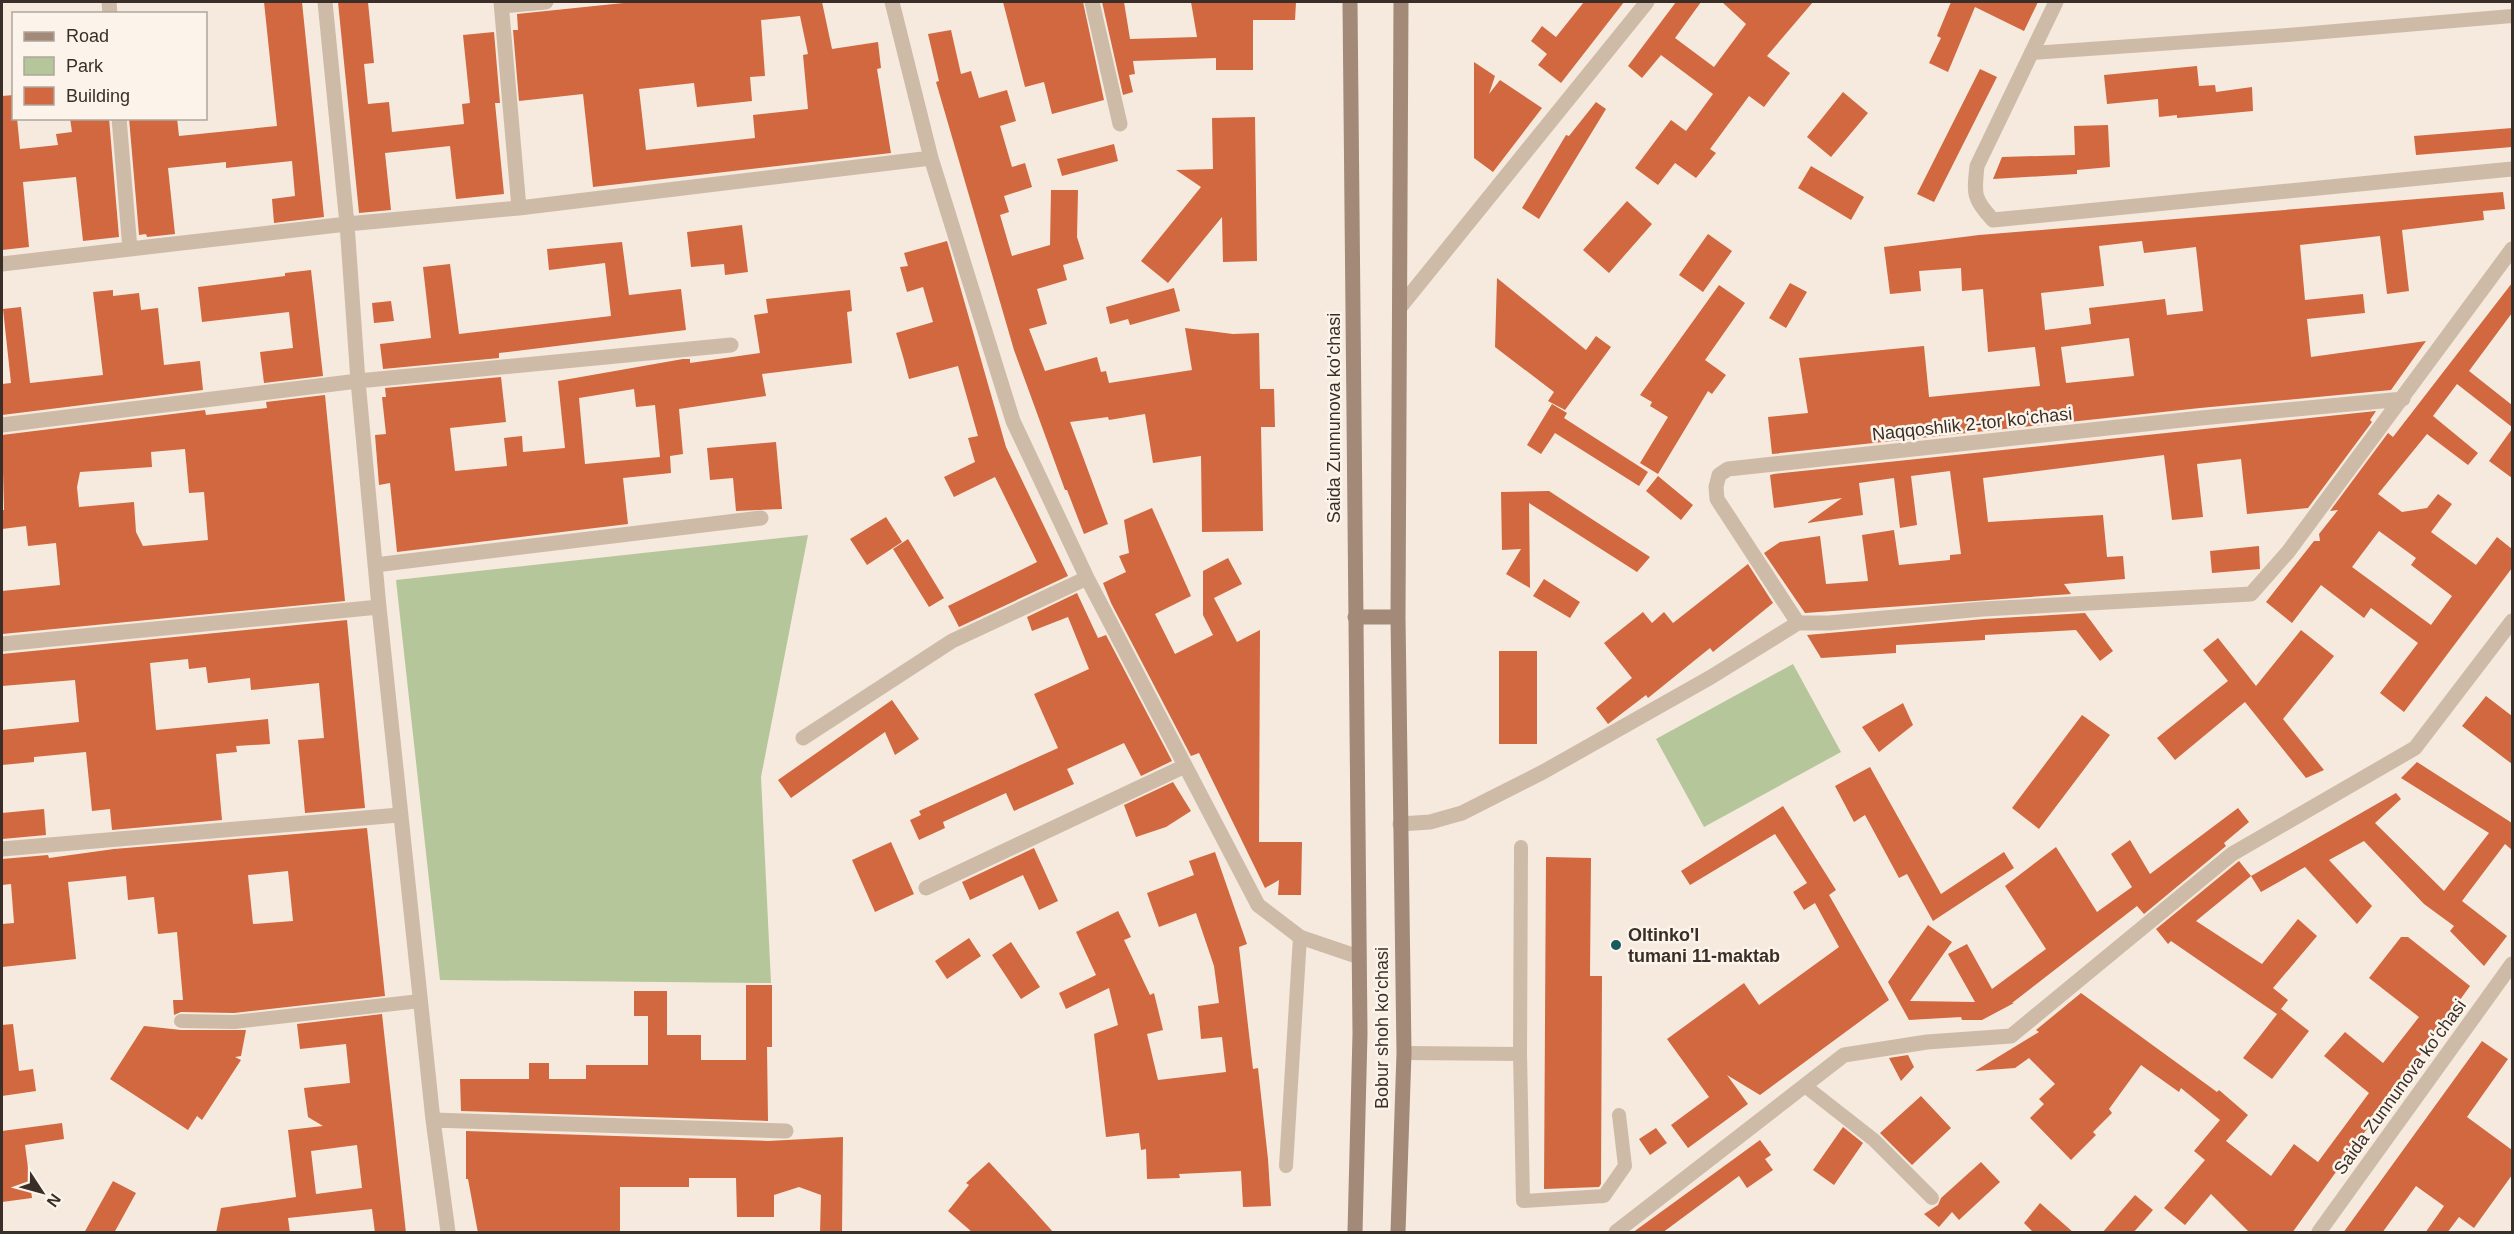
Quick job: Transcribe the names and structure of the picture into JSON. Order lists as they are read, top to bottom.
{
  "streets": {
    "main road": ["Saida Zunnunova ko'chasi", "Bobur shoh koʻchasi"],
    "street": ["Naqqoshlik 2-tor koʻchasi", "Saida Zunnunova koʻchasi"]
  },
  "crossings": [
    ["Saida Zunnunova ko'chasi", "Bobur shoh koʻchasi"]
  ],
  "places": ["Oltinko'l tumani 11-maktab"],
  "legend": ["Road", "Park", "Building"],
  "north": "bottom right"
}
